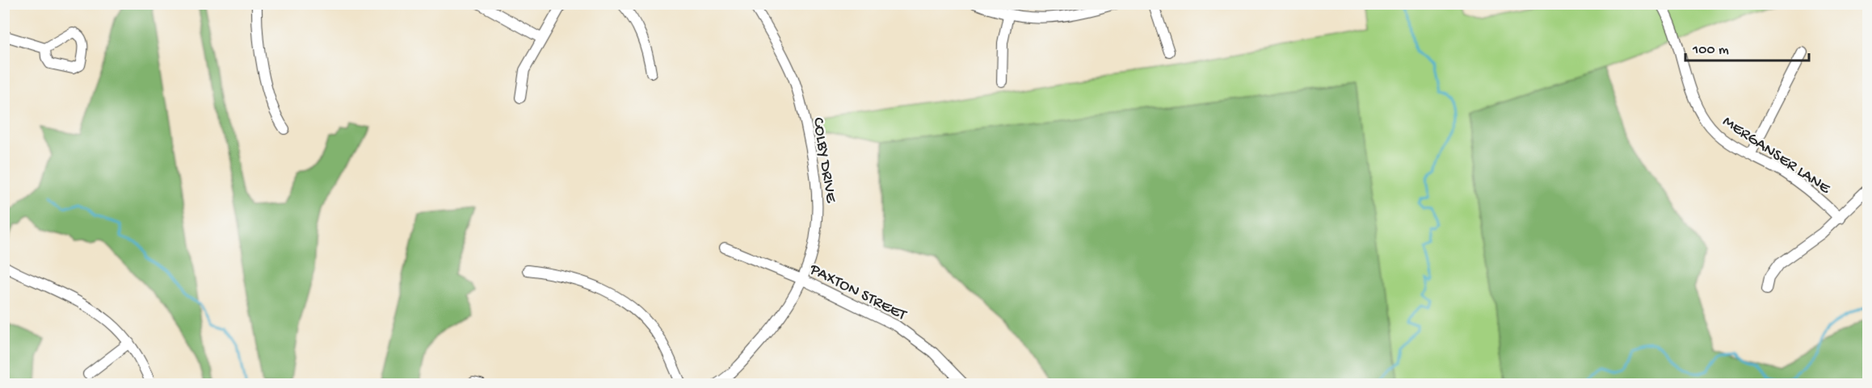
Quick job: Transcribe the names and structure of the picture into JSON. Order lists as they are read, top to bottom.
{
  "streets": {
    "street": ["MERGANSER LANE", "COLBY DRIVE", "PAXTON STREET"]
  },
  "crossings": [
    ["COLBY DRIVE", "PAXTON STREET"]
  ],
  "scale_bar": "100 m"
}
